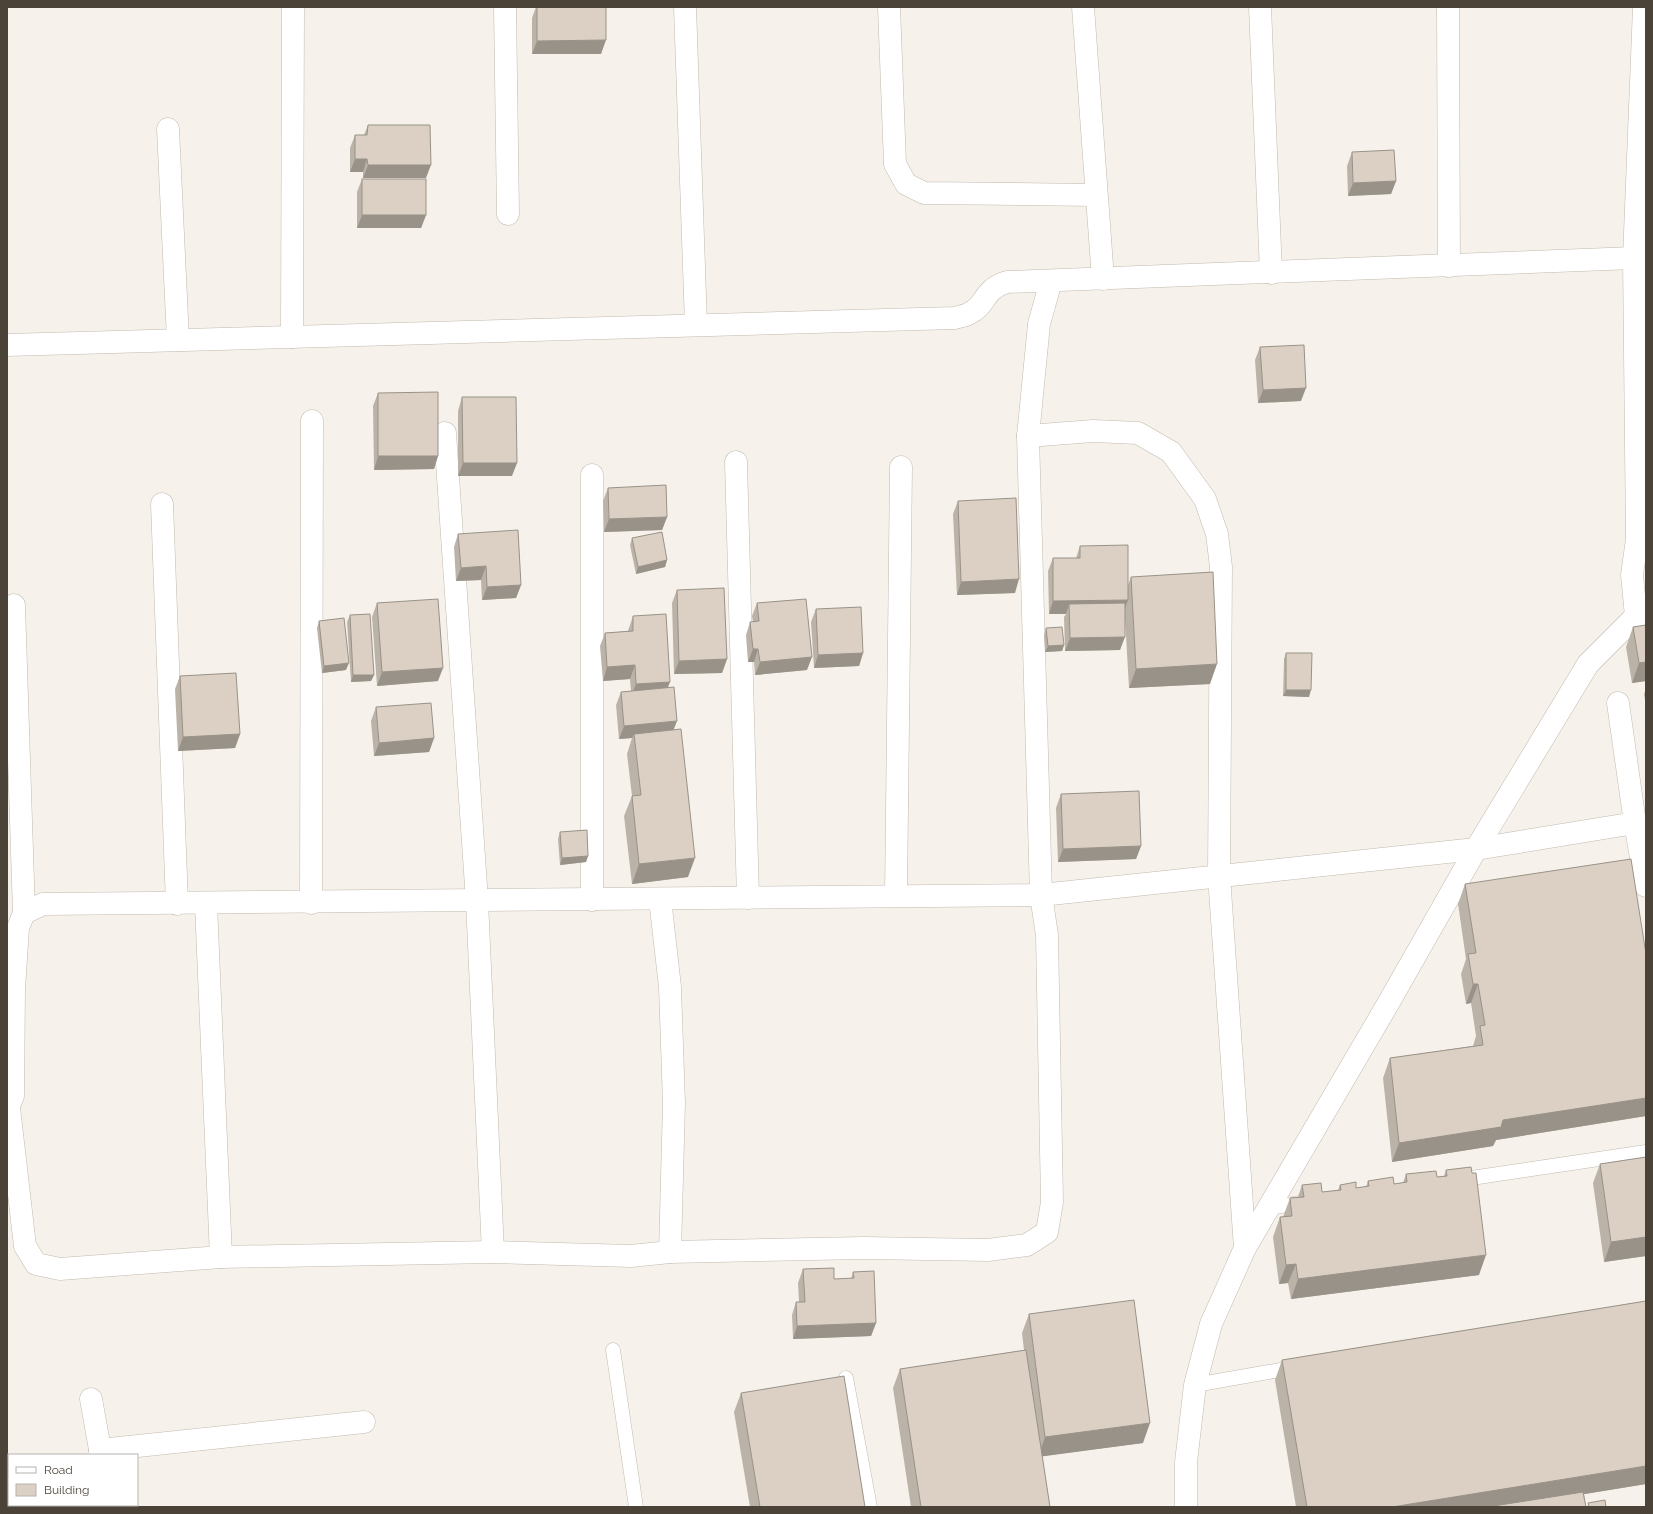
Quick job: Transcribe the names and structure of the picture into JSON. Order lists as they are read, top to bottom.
{
  "legend": ["Road", "Building"]
}
